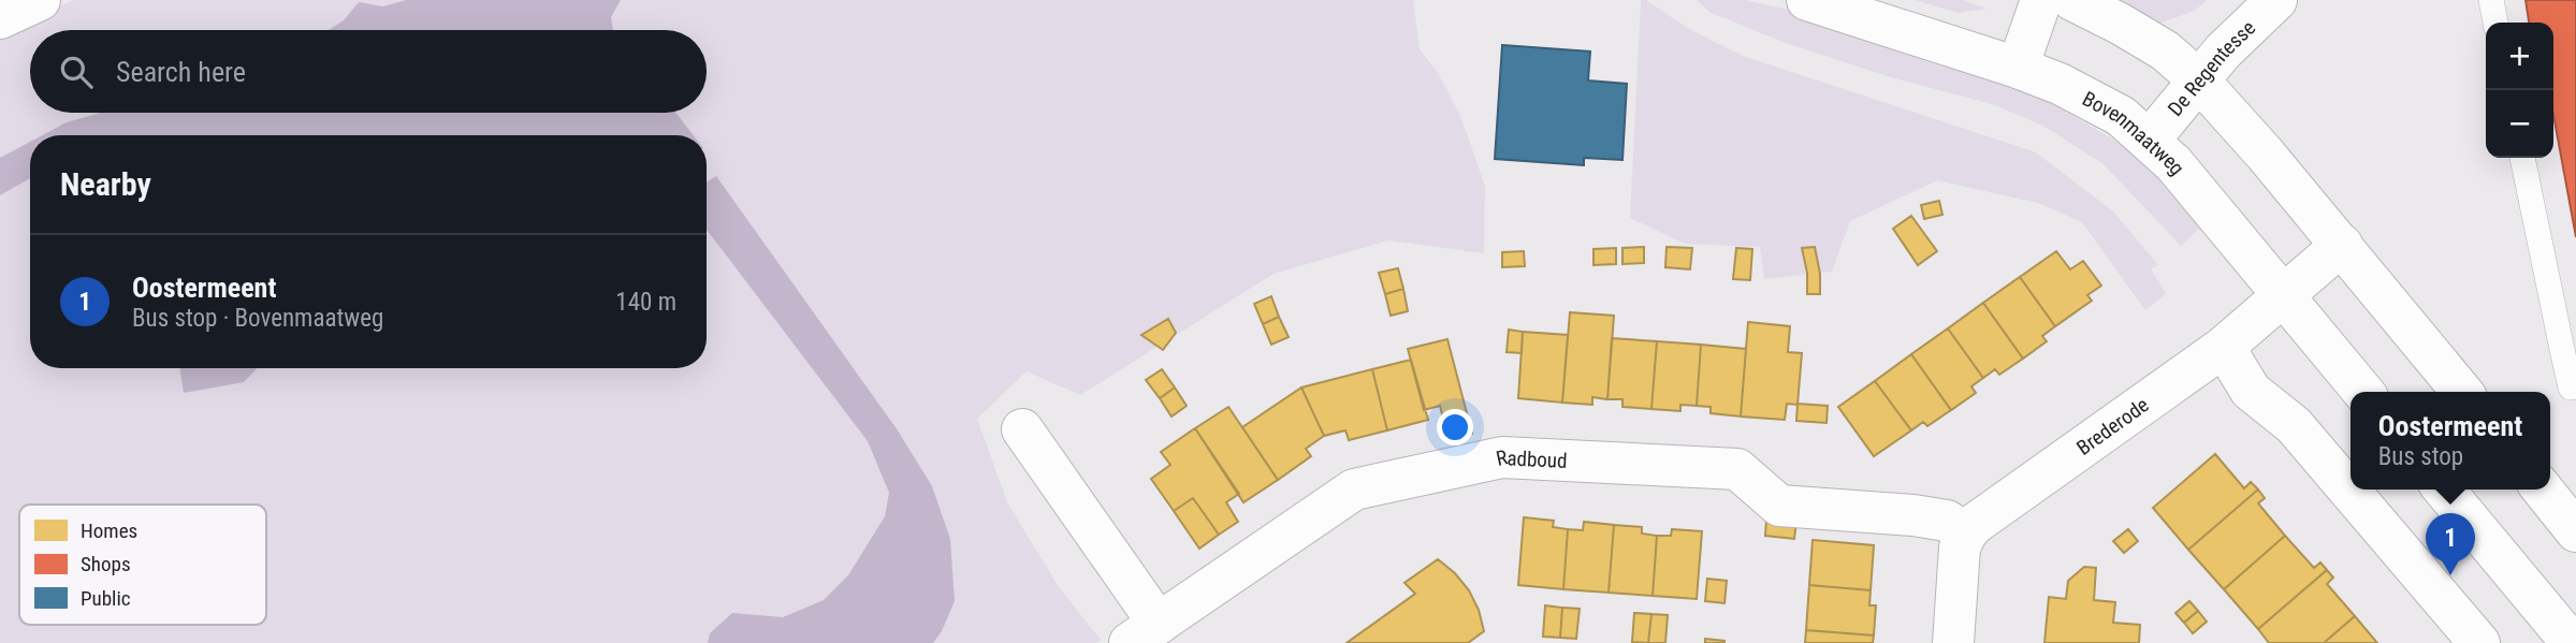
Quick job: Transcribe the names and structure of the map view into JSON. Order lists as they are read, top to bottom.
{
  "streets": {
    "street": [
      "De Regentesse",
      "Bovenmaatweg",
      "Brederode",
      "Radboud"
    ]
  },
  "crossings": [
    ["De Regentesse", "Bovenmaatweg"],
    ["Bovenmaatweg", "Brederode"],
    ["Brederode", "Radboud"]
  ],
  "legend": ["Homes", "Shops", "Public"],
  "page": {
    "map_buttons": ["+", "−"],
    "search": "Search here",
    "heading": "Nearby",
    "list": [
      {
        "mark": "1",
        "name": "Oostermeent",
        "note": "Bus stop · Bovenmaatweg",
        "value": "140 m"
      }
    ],
    "popup": ["Oostermeent", "Bus stop"],
    "pins": "1"
  }
}
